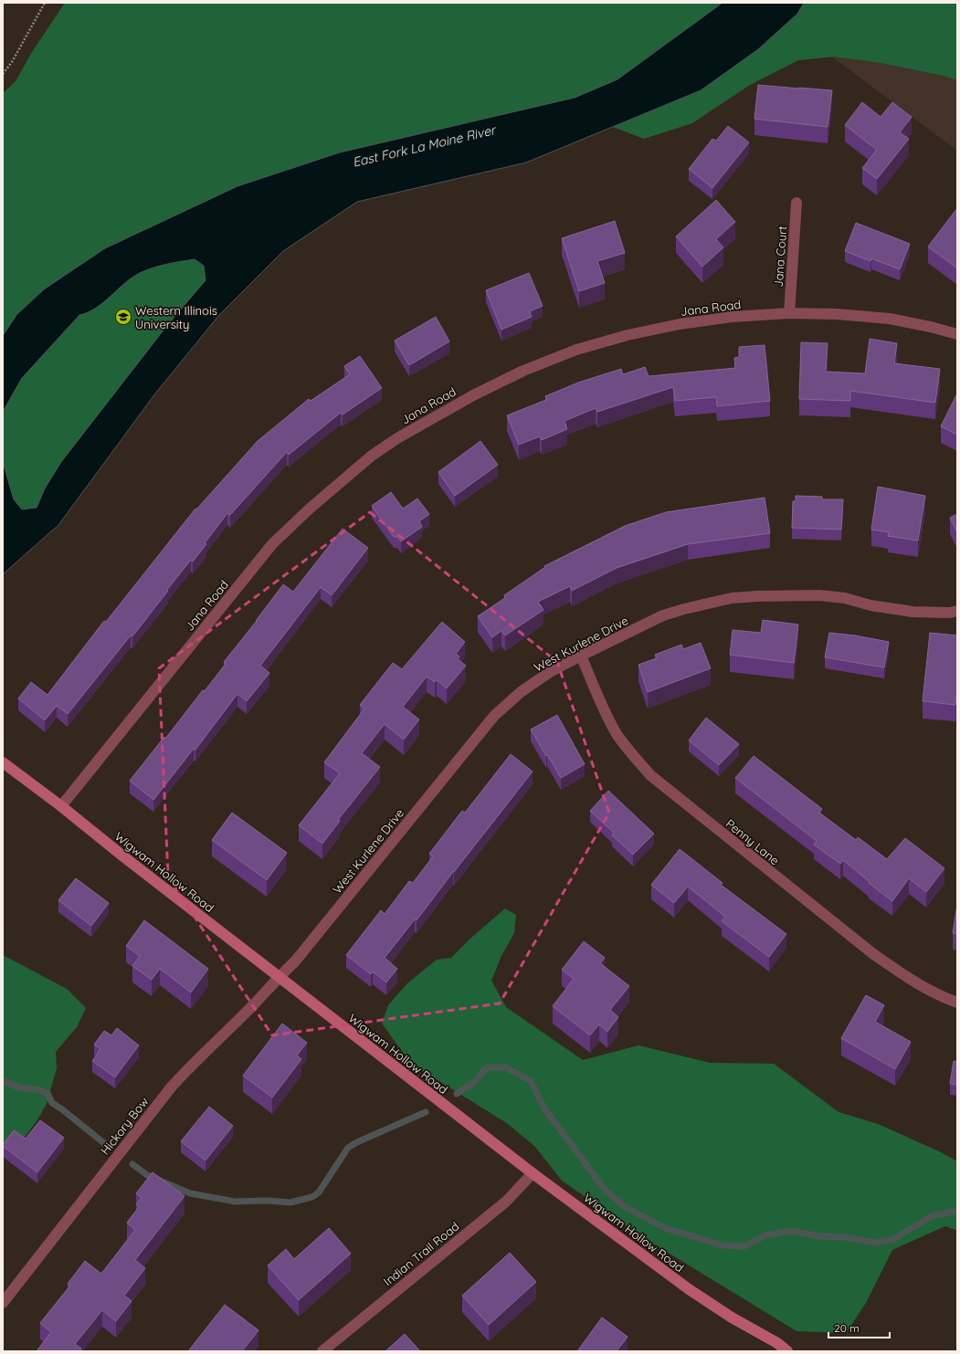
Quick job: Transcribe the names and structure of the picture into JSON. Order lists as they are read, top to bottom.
{
  "streets": {
    "street": [
      "Jana Court",
      "Jana Road",
      "West Kurlene Drive",
      "Penny Lane",
      "Wigwam Hollow Road",
      "Hickory Bow",
      "Indian Trail Road"
    ]
  },
  "crossings": [
    ["Jana Court", "Jana Road"],
    ["Jana Road", "Wigwam Hollow Road"],
    ["West Kurlene Drive", "Penny Lane"],
    ["West Kurlene Drive", "Wigwam Hollow Road"],
    ["West Kurlene Drive", "Hickory Bow"],
    ["Wigwam Hollow Road", "Hickory Bow"],
    ["Wigwam Hollow Road", "Indian Trail Road"]
  ],
  "water": ["East Fork La Moine River"],
  "places": {
    "school or university": ["Western Illinois University"]
  },
  "scale_bar": "20 m"
}
